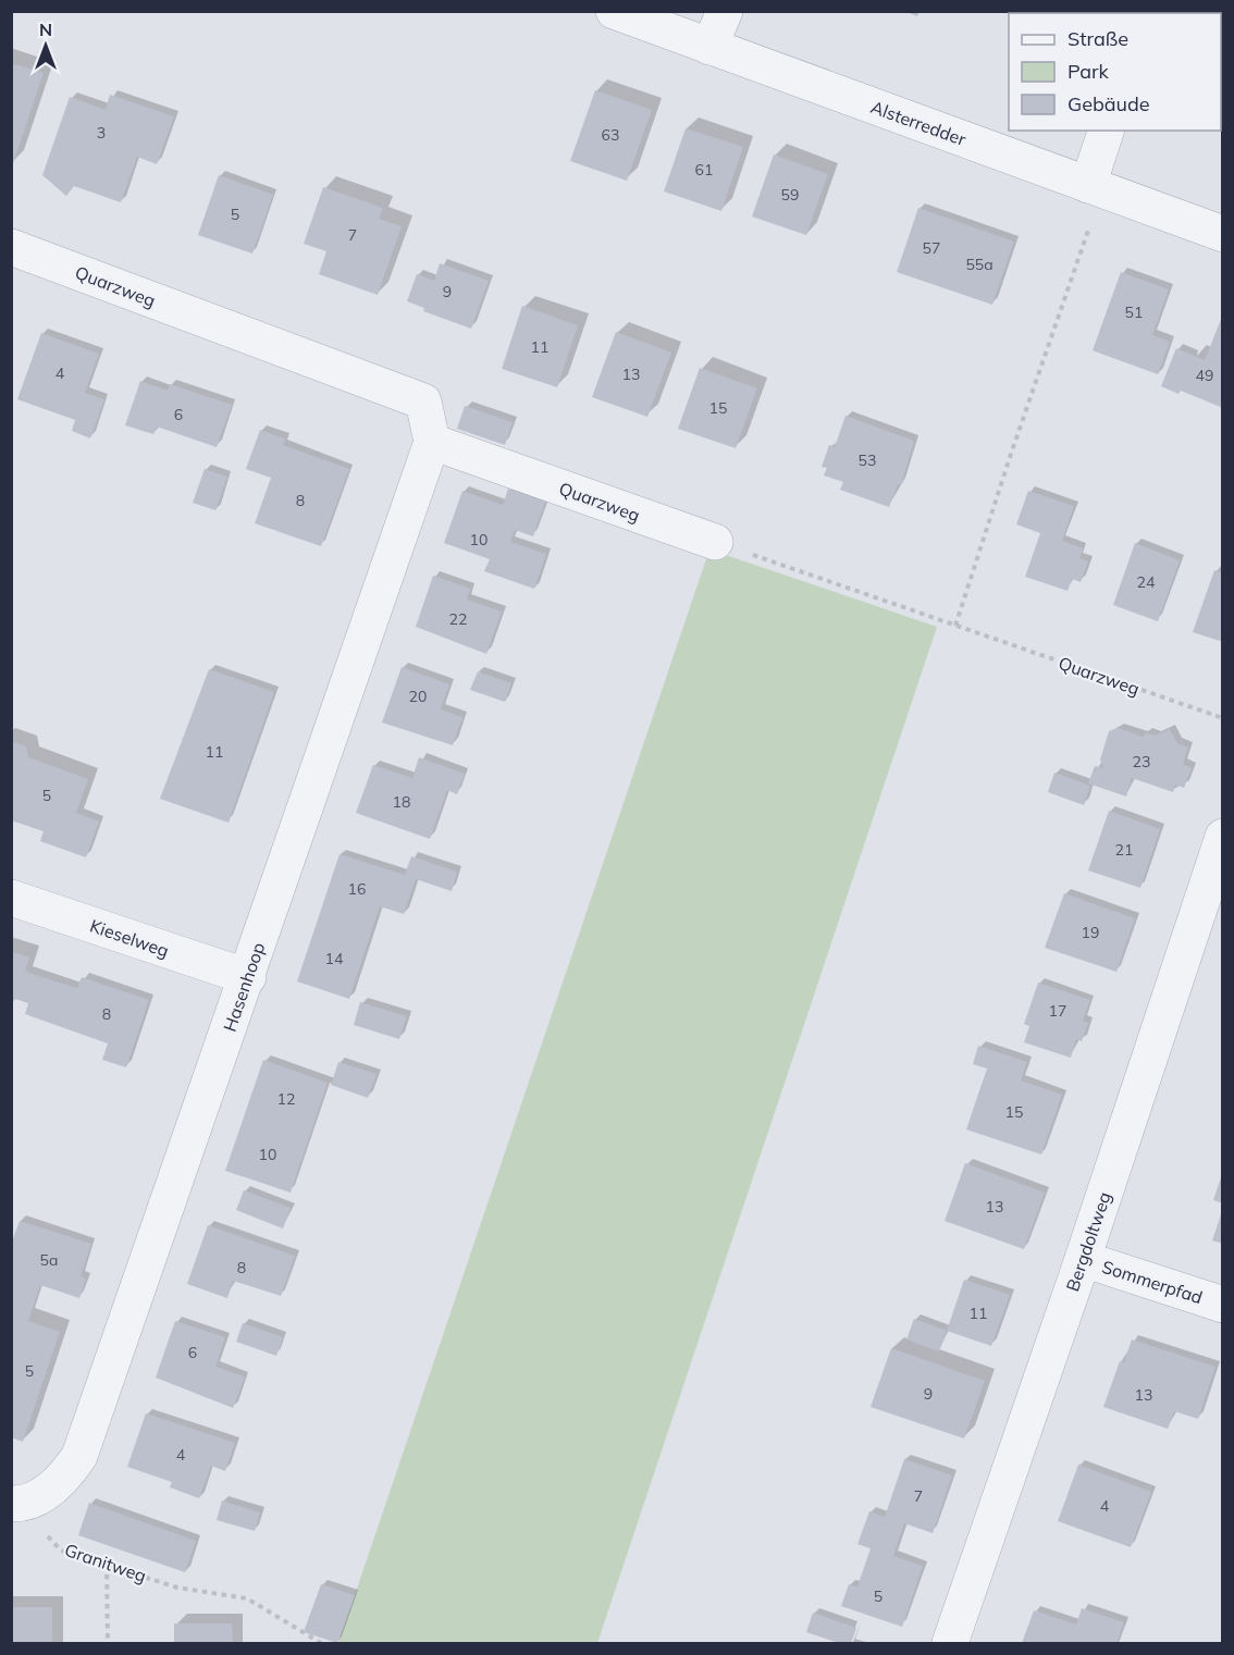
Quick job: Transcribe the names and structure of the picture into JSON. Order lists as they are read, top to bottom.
{
  "streets": {
    "street": [
      "Alsterredder",
      "Quarzweg",
      "Kieselweg",
      "Hasenhoop",
      "Bergdoltweg",
      "Sommerpfad"
    ],
    "path": ["Granitweg"]
  },
  "crossings": [
    ["Quarzweg", "Hasenhoop"],
    ["Kieselweg", "Hasenhoop"],
    ["Hasenhoop", "Granitweg"],
    ["Bergdoltweg", "Sommerpfad"]
  ],
  "house_numbers": [
    "3",
    "63",
    "61",
    "59",
    "5",
    "7",
    "57",
    "55a",
    "9",
    "51",
    "11",
    "4",
    "13",
    "49",
    "15",
    "6",
    "53",
    "8",
    "10",
    "24",
    "22",
    "20",
    "11",
    "23",
    "5",
    "18",
    "21",
    "16",
    "19",
    "14",
    "17",
    "8",
    "12",
    "15",
    "10",
    "13",
    "5a",
    "8",
    "11",
    "6",
    "5",
    "9",
    "13",
    "4",
    "7",
    "4",
    "5"
  ],
  "legend": ["Straße", "Park", "Gebäude"],
  "north": "top"
}
